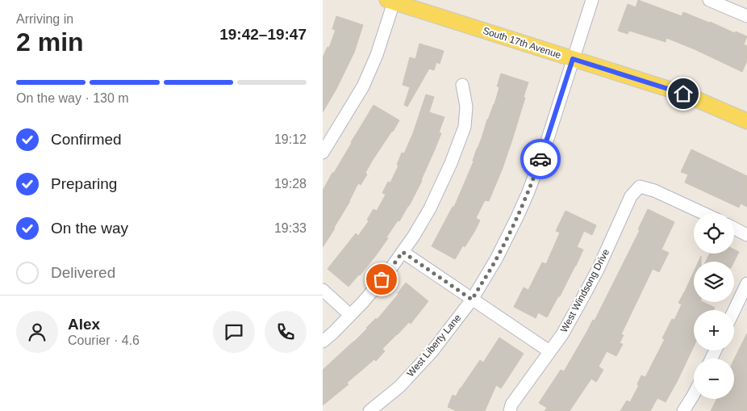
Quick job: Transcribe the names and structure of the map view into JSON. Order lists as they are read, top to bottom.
{
  "streets": {
    "main road": ["South 17th Avenue"],
    "street": ["West Windsong Drive", "West Liberty Lane"]
  },
  "crossings": [
    ["South 17th Avenue", "West Liberty Lane"]
  ],
  "page": {
    "heading": ["2 min", "Arriving in", "19:42–19:47"],
    "panel": ["Alex", "Courier · 4.6"],
    "bar": "On the way · 130 m",
    "list": [
      ["Confirmed", "19:12"],
      ["Preparing", "19:28"],
      ["On the way", "19:33"],
      "Delivered"
    ],
    "map_buttons": ["+", "−"]
  }
}
